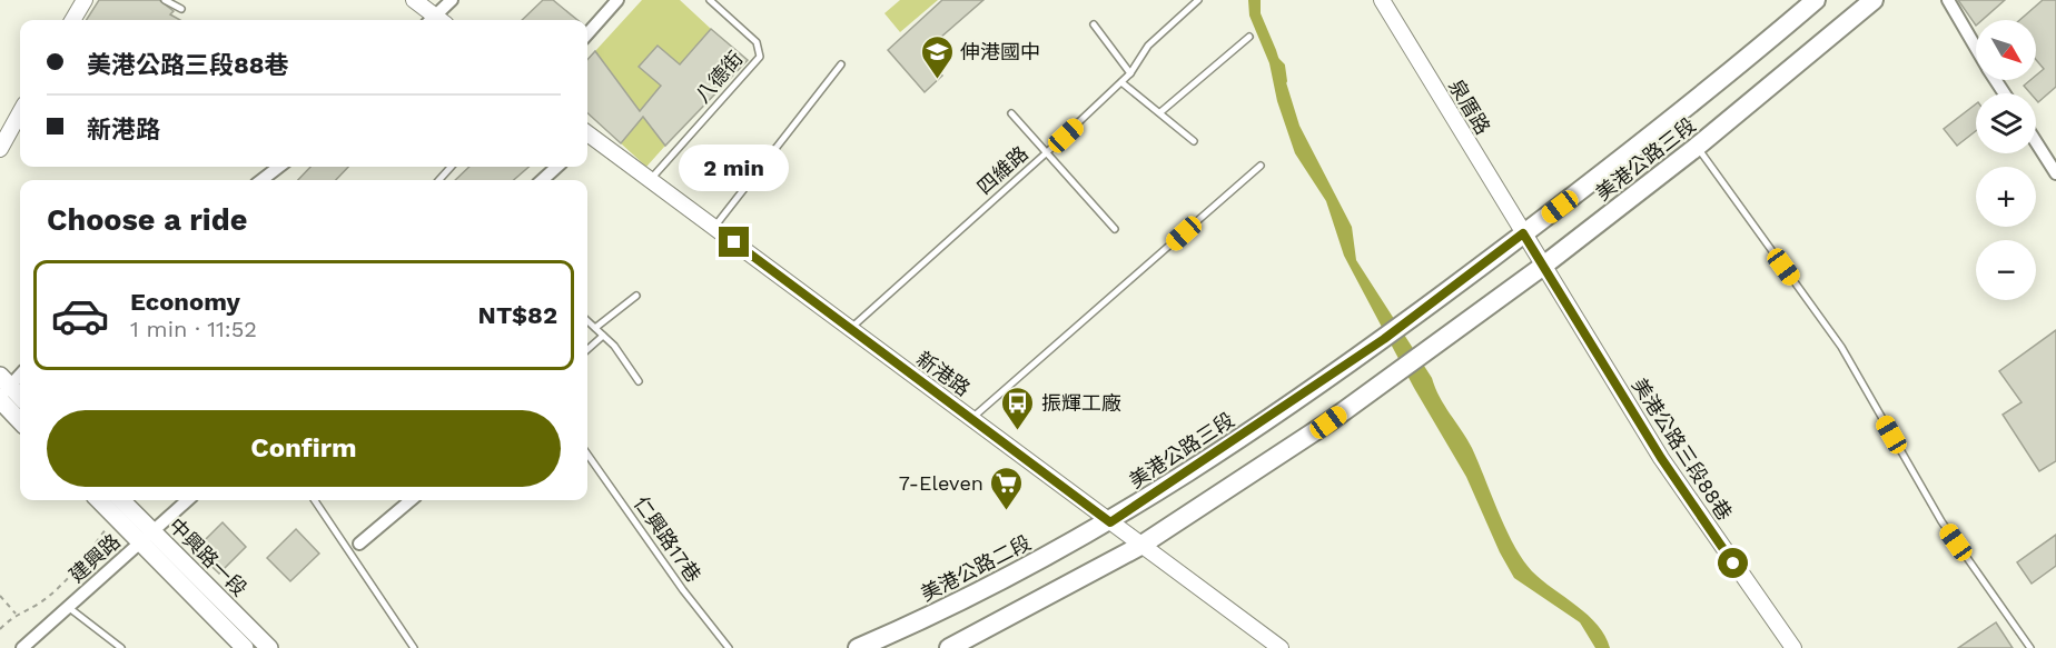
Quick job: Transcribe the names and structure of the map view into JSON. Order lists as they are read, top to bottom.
{
  "streets": {
    "main road": ["美港公路三段", "中興路一段", "美港公路二段"],
    "street": [
      "泉厝路",
      "新港路",
      "美港公路三段88巷",
      "建興路"
    ],
    "lane": ["八德街", "四維路", "仁興路17巷"]
  },
  "crossings": [
    ["八德街", "新港路"],
    ["泉厝路", "美港公路三段"],
    ["泉厝路", "美港公路三段88巷"],
    ["美港公路三段", "新港路"],
    ["美港公路三段", "美港公路三段88巷"],
    ["美港公路三段", "美港公路二段"],
    ["四維路", "新港路"],
    ["新港路", "美港公路二段"],
    ["中興路一段", "建興路"]
  ],
  "places": {
    "school or university": ["伸港國中"],
    "bus stop": ["振輝工廠"],
    "supermarket": ["7-Eleven"]
  },
  "north": "bottom right",
  "page": {
    "map_buttons": ["+", "−"],
    "banner": ["美港公路三段88巷", "新港路"],
    "bubble": "2 min",
    "heading": "Choose a ride",
    "list": [
      {
        "name": "Economy",
        "note": "1 min · 11:52",
        "value": "NT$82"
      }
    ],
    "buttons": "Confirm"
  }
}
